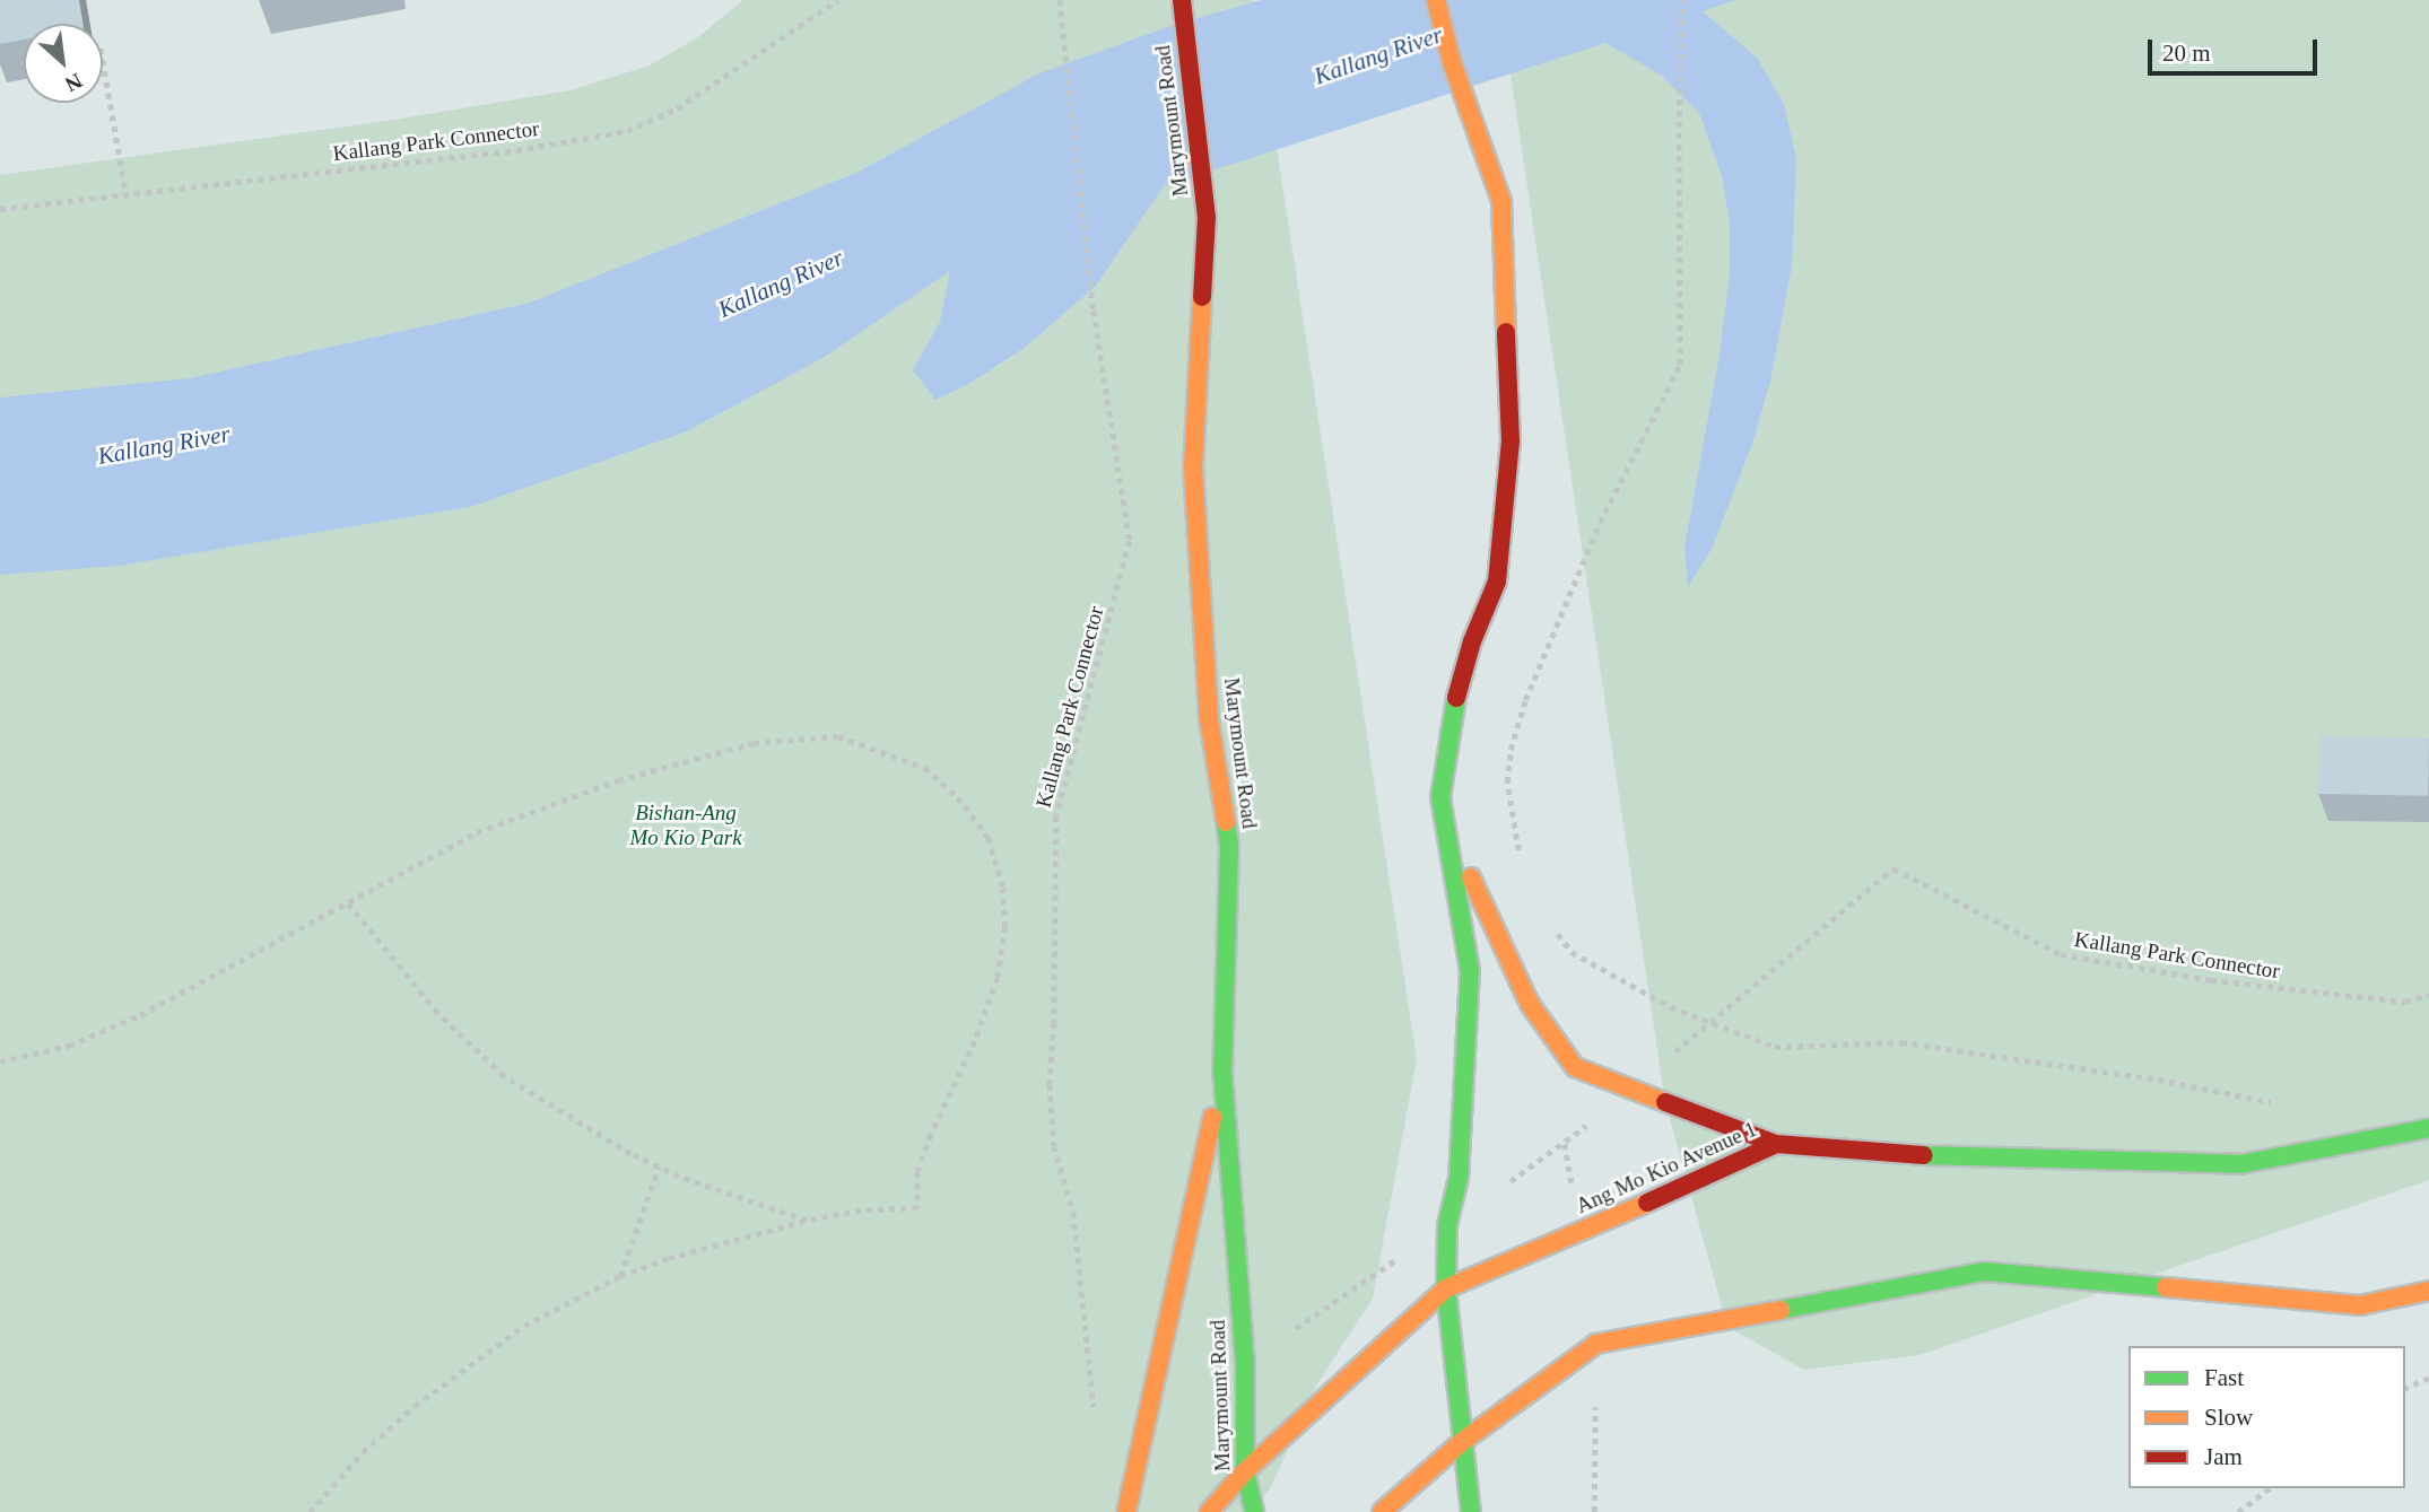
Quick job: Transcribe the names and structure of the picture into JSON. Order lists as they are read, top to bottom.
{
  "streets": {
    "main road": ["Marymount Road", "Ang Mo Kio Avenue 1"],
    "path": ["Kallang Park Connector"]
  },
  "crossings": [
    ["Marymount Road", "Ang Mo Kio Avenue 1"]
  ],
  "water": ["Kallang River"],
  "parks": ["Bishan-Ang Mo Kio Park"],
  "legend": ["Fast", "Slow", "Jam"],
  "scale_bar": "20 m",
  "north": "bottom right"
}
